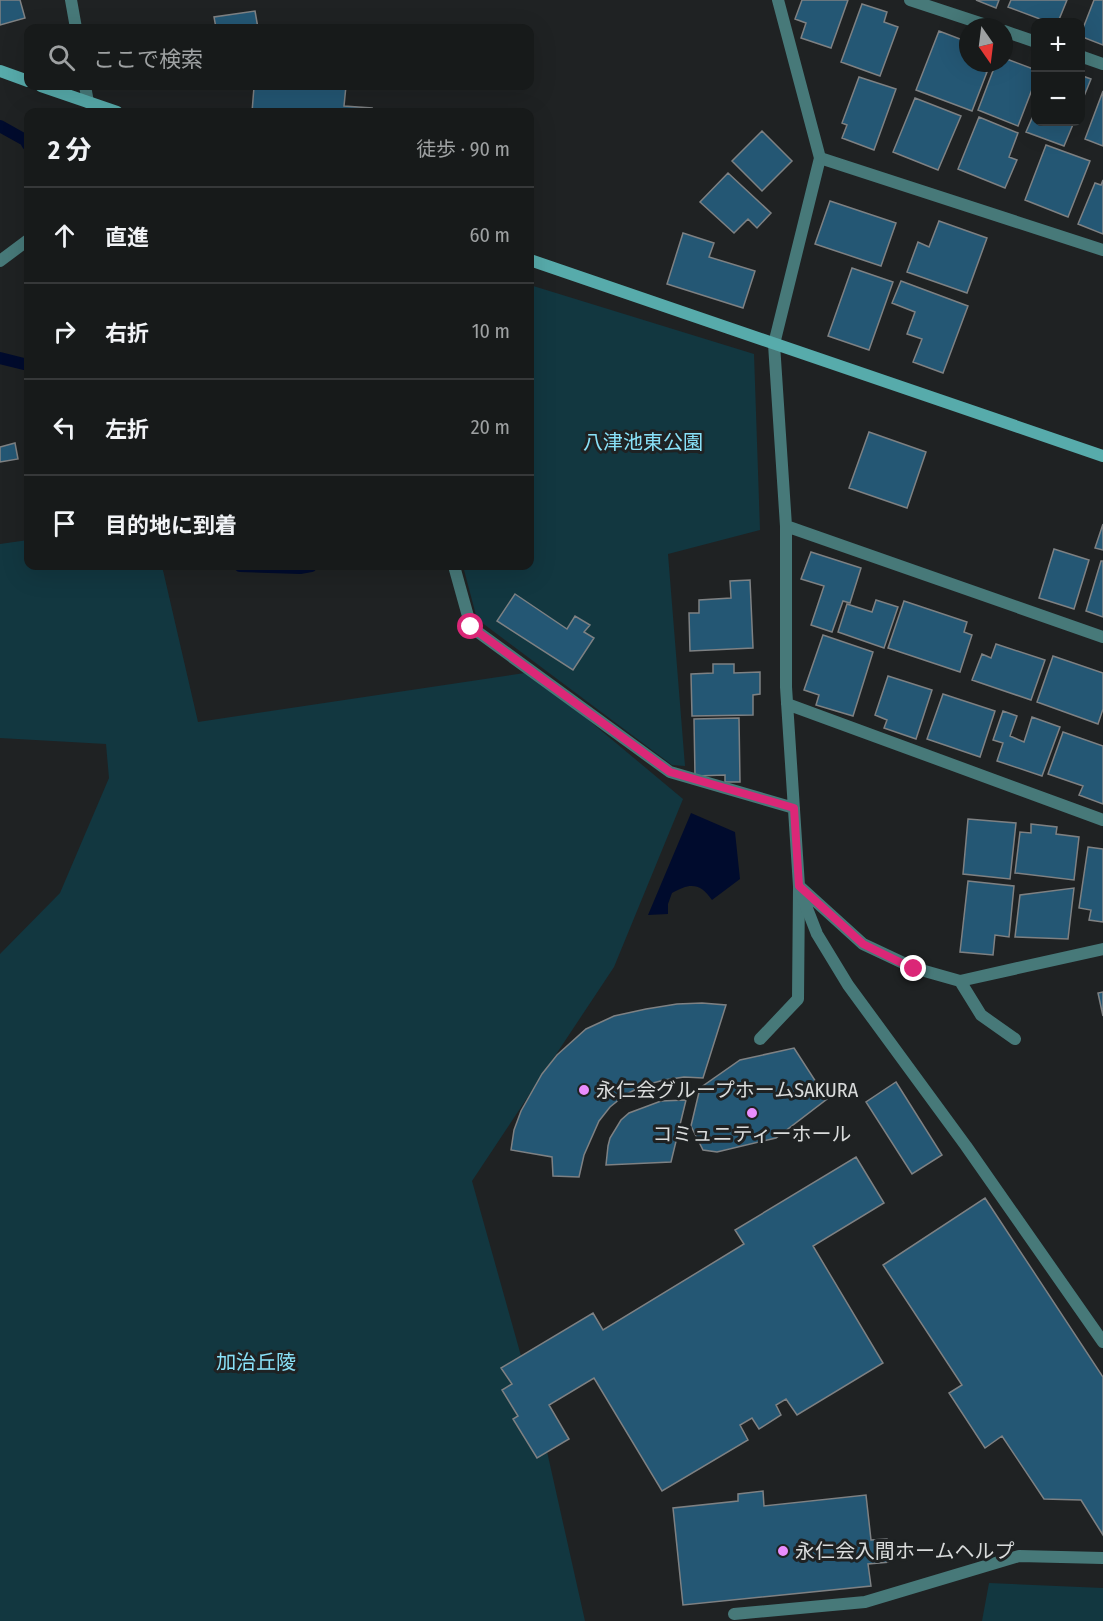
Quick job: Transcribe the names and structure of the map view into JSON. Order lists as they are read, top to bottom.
{
  "parks": ["八津池東公園", "加治丘陵"],
  "places": ["永仁会グループホームSAKURA", "コミュニティーホール", "永仁会入間ホームヘルプ"],
  "north": "bottom",
  "page": {
    "map_buttons": ["+", "−"],
    "search": "ここで検索",
    "heading": ["2 分", "徒歩 · 90 m"],
    "list": [
      ["直進", "60 m"],
      ["右折", "10 m"],
      ["左折", "20 m"],
      "目的地に到着"
    ]
  }
}
